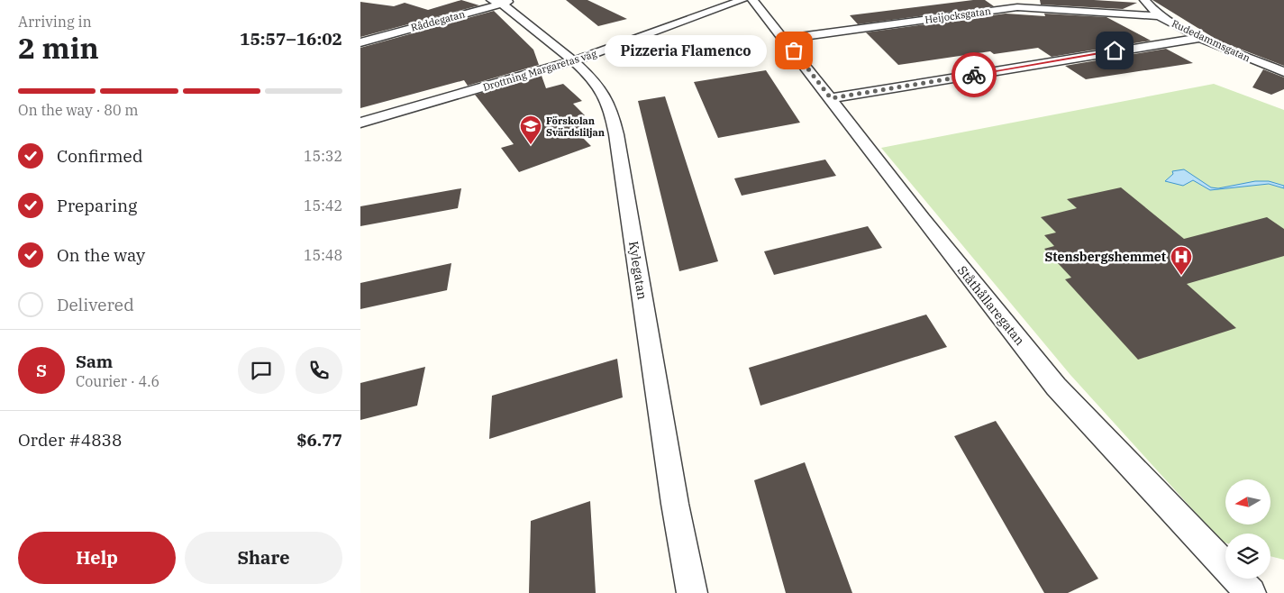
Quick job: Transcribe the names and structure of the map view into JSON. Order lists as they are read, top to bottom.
{
  "streets": {
    "street": [
      "Heijocksgatan",
      "Råddegatan",
      "Rudedammsgatan",
      "Drottning Margaretas väg",
      "Kylegatan",
      "Ståthållaregatan"
    ]
  },
  "crossings": [
    ["Heijocksgatan", "Rudedammsgatan"],
    ["Heijocksgatan", "Ståthållaregatan"],
    ["Råddegatan", "Kylegatan"],
    ["Drottning Margaretas väg", "Kylegatan"]
  ],
  "places": {
    "other": ["Pizzeria Flamenco"],
    "school or university": ["Förskolan Svärdsliljan"],
    "hospital": ["Stensbergshemmet"]
  },
  "north": "left",
  "page": {
    "heading": ["2 min", "Arriving in", "15:57–16:02"],
    "panel": [
      "Sam",
      "Courier · 4.6",
      "Order #4838",
      "$6.77"
    ],
    "bubble": "Pizzeria Flamenco",
    "bar": "On the way · 80 m",
    "list": [
      ["Confirmed", "15:32"],
      ["Preparing", "15:42"],
      ["On the way", "15:48"],
      "Delivered"
    ],
    "round": "S",
    "buttons": ["Help", "Share"]
  }
}
